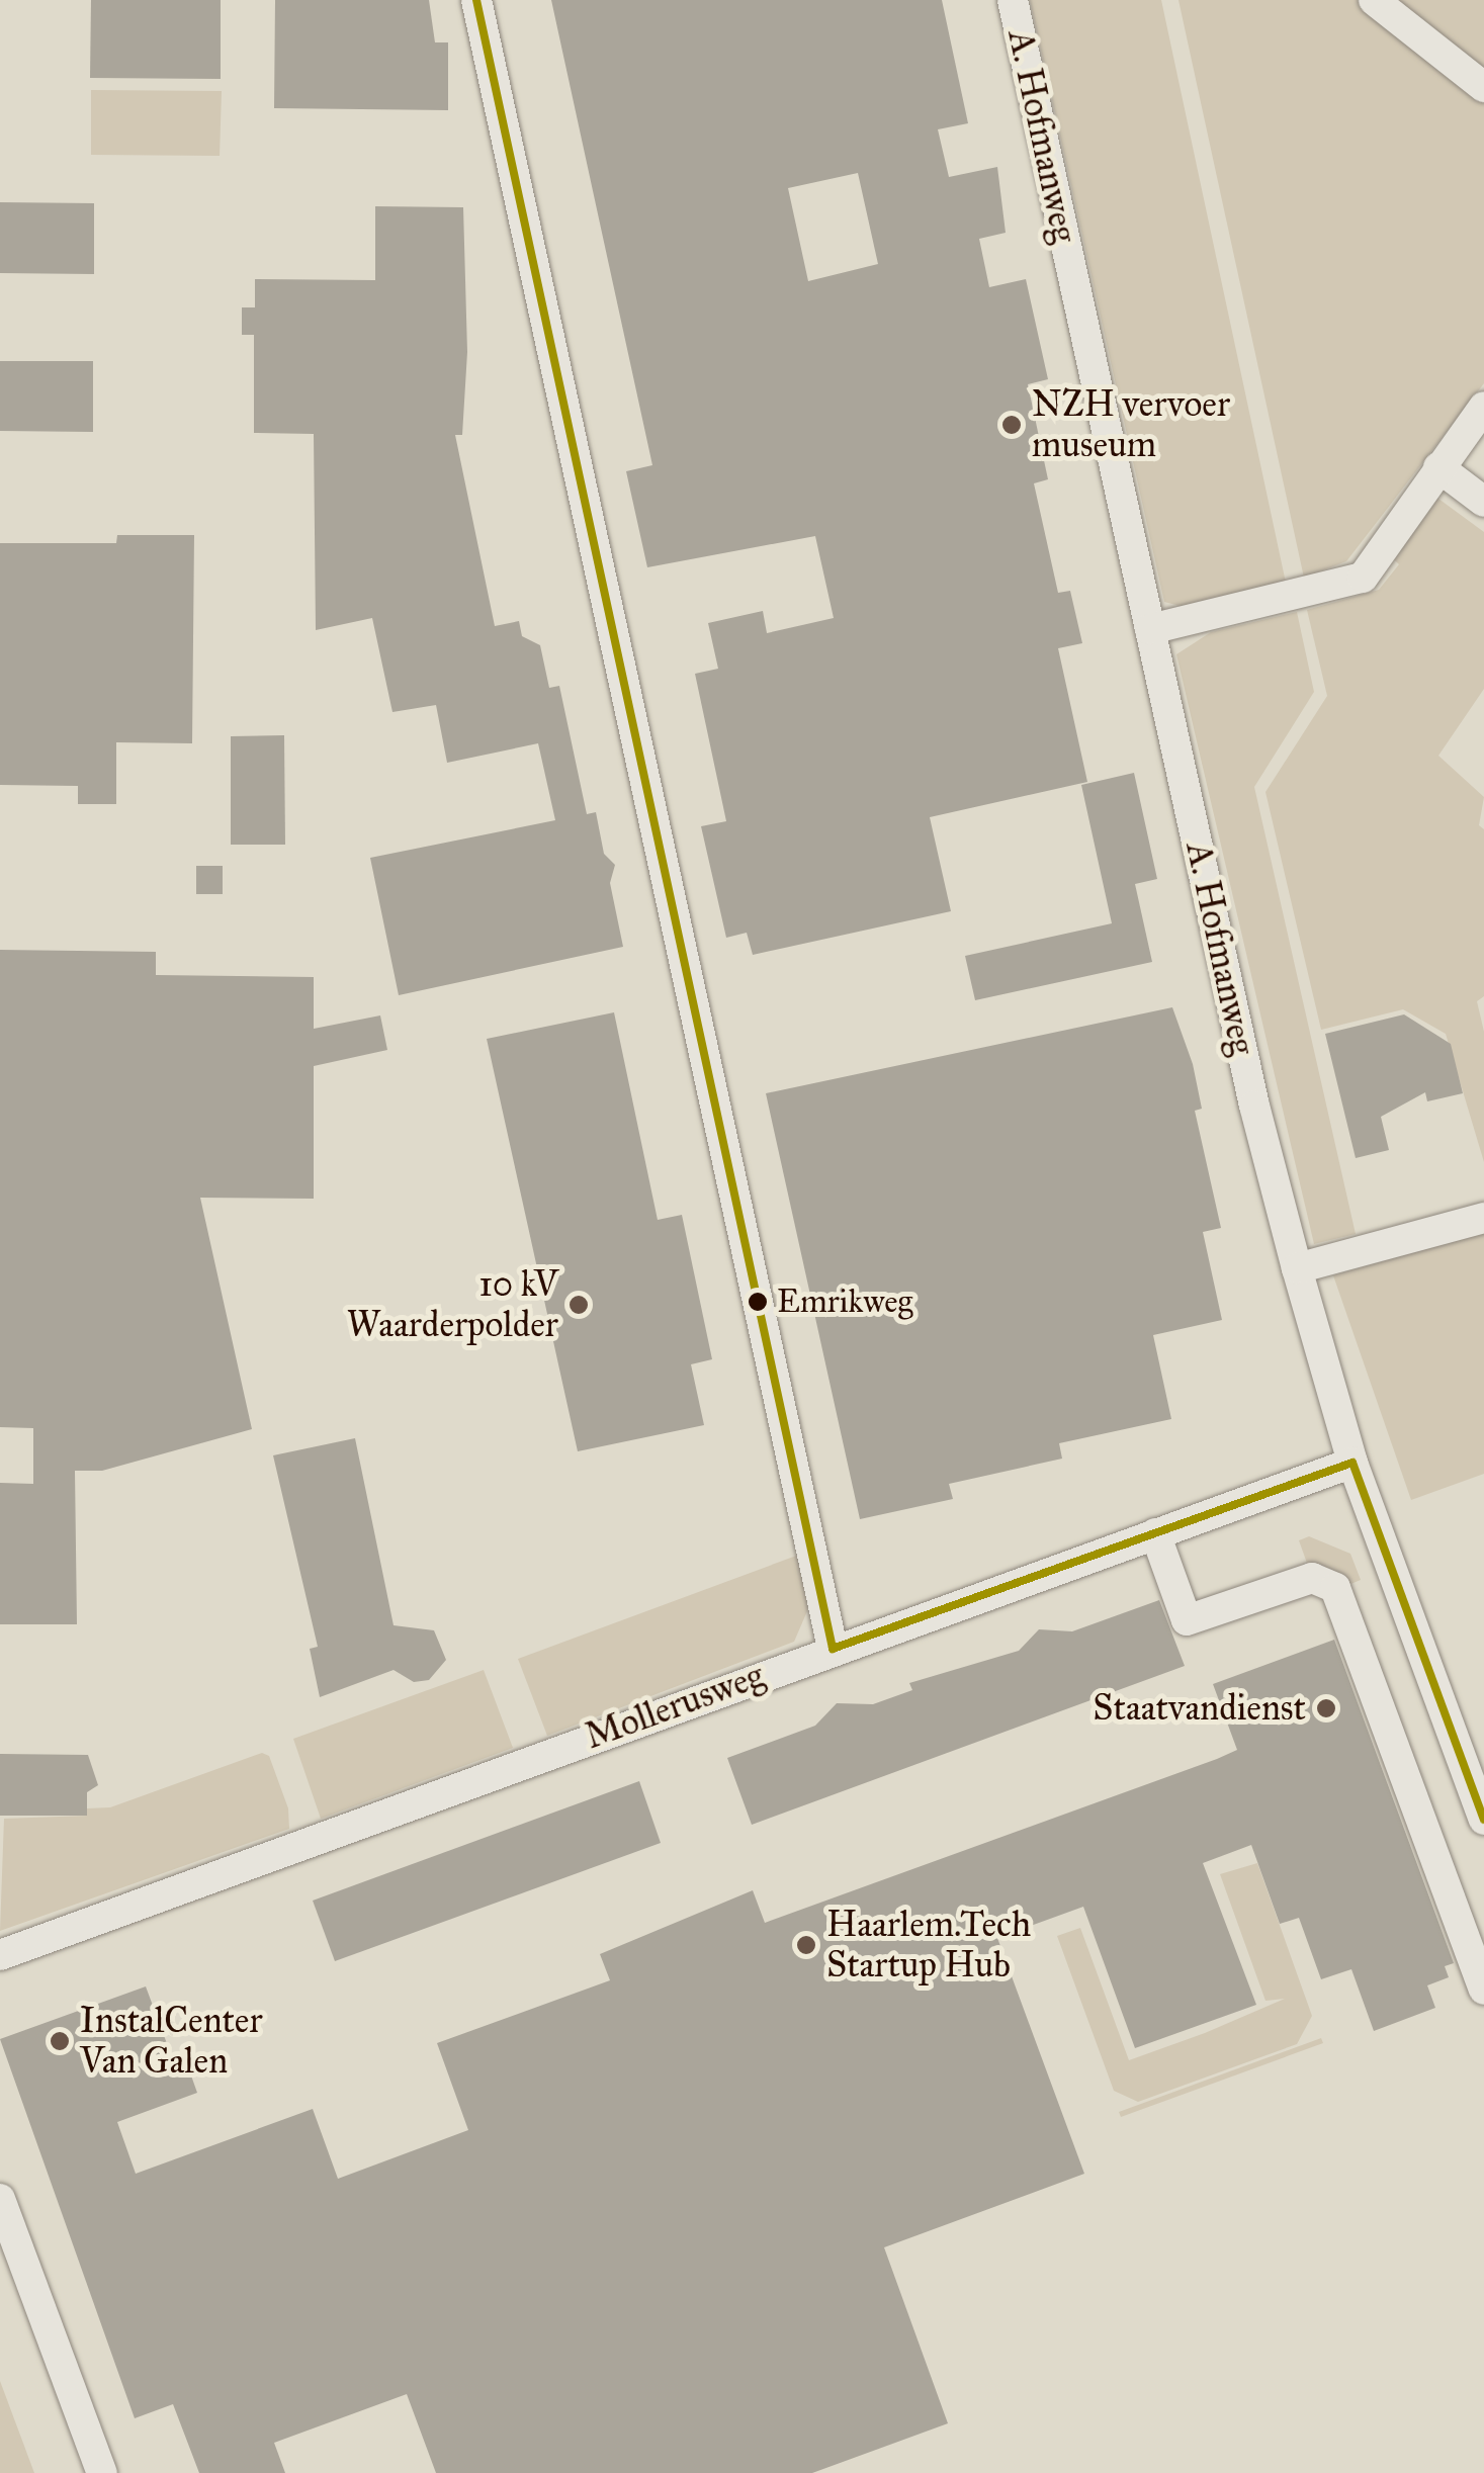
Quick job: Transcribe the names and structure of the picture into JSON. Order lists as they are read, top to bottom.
{
  "streets": {
    "street": ["A. Hofmanweg", "Mollerusweg"]
  },
  "crossings": [
    ["A. Hofmanweg", "Mollerusweg"]
  ],
  "places": [
    "NZH vervoer museum",
    "Emrikweg",
    "10 kV Waarderpolder",
    "Staatvandienst",
    "Haarlem.Tech Startup Hub",
    "InstalCenter Van Galen"
  ]
}
